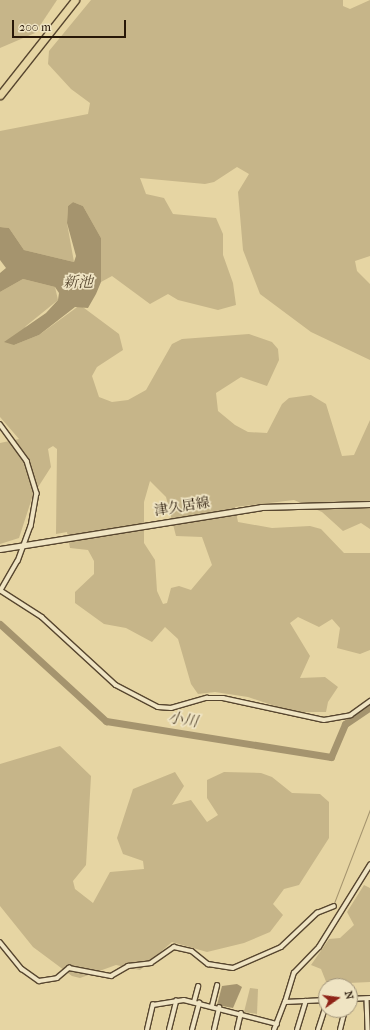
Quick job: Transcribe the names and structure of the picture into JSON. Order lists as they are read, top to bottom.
{
  "streets": {
    "main road": ["津久居線"]
  },
  "water": ["新池", "小川"],
  "scale_bar": "200 m",
  "north": "right"
}
